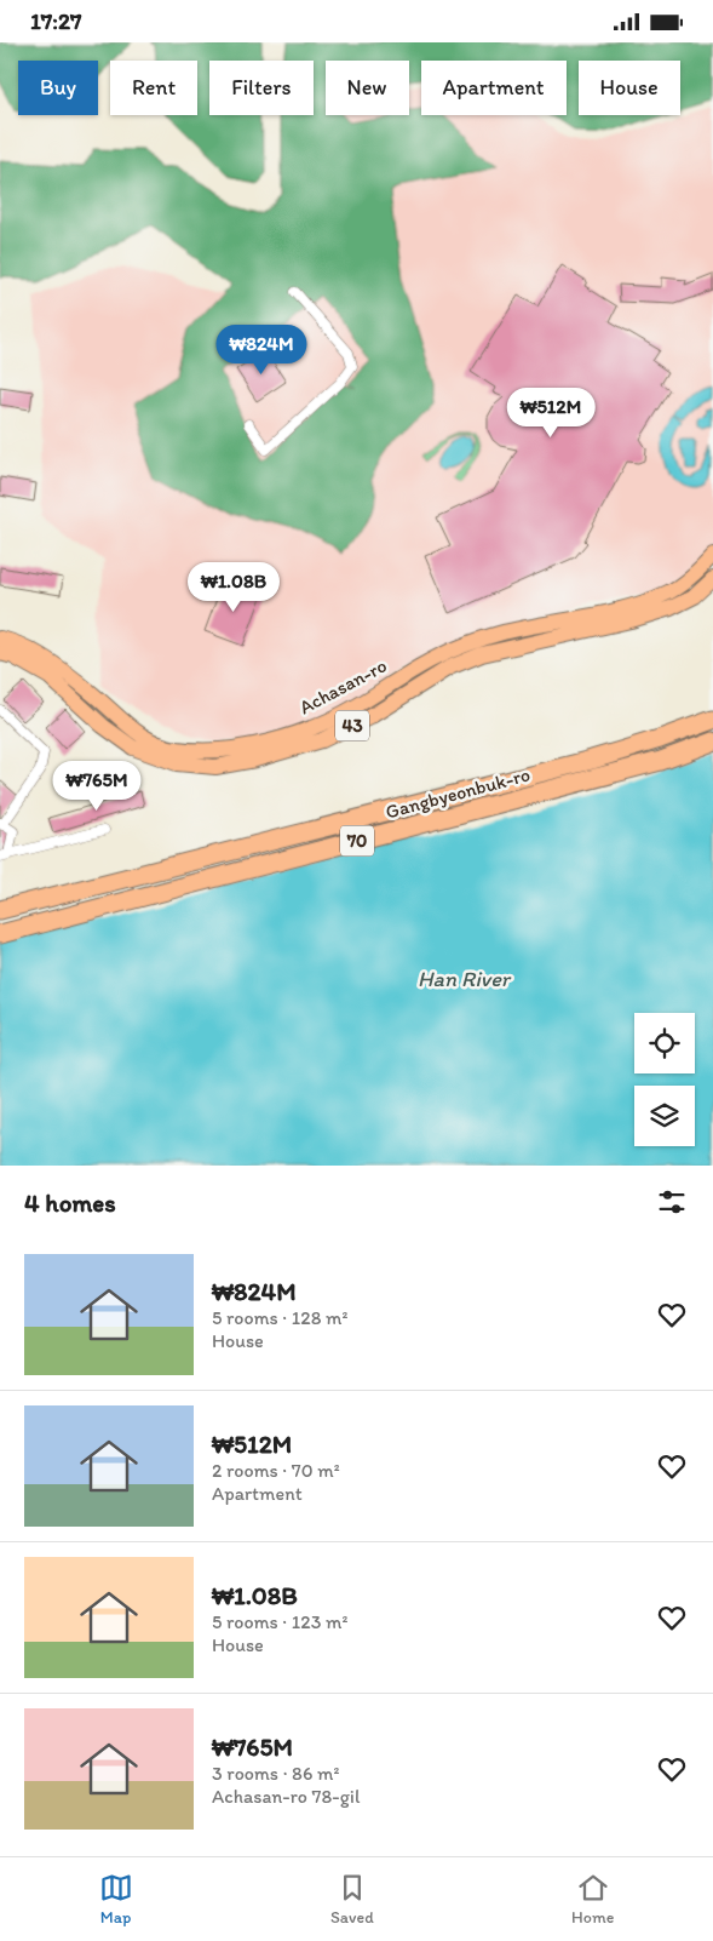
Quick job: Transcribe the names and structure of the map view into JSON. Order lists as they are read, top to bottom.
{
  "streets": {
    "highway": ["Gangbyeonbuk-ro", "70"],
    "main road": ["Achasan-ro", "43"]
  },
  "water": ["Han River"],
  "page": {
    "status": "17:27",
    "chip": [
      "Buy",
      "Rent",
      "Filters",
      "New",
      "Apartment",
      "House"
    ],
    "price": [
      "₩824M",
      "₩512M",
      "₩1.08B",
      "₩765M"
    ],
    "heading": "4 homes",
    "list": [
      {
        "name": "₩824M",
        "note": "5 rooms · 128 m² · House"
      },
      {
        "name": "₩512M",
        "note": "2 rooms · 70 m² · Apartment"
      },
      {
        "name": "₩1.08B",
        "note": "5 rooms · 123 m² · House"
      },
      {
        "name": "₩765M",
        "note": "3 rooms · 86 m² · Achasan-ro 78-gil"
      }
    ],
    "tabs": ["Map", "Saved", "Home"]
  }
}
